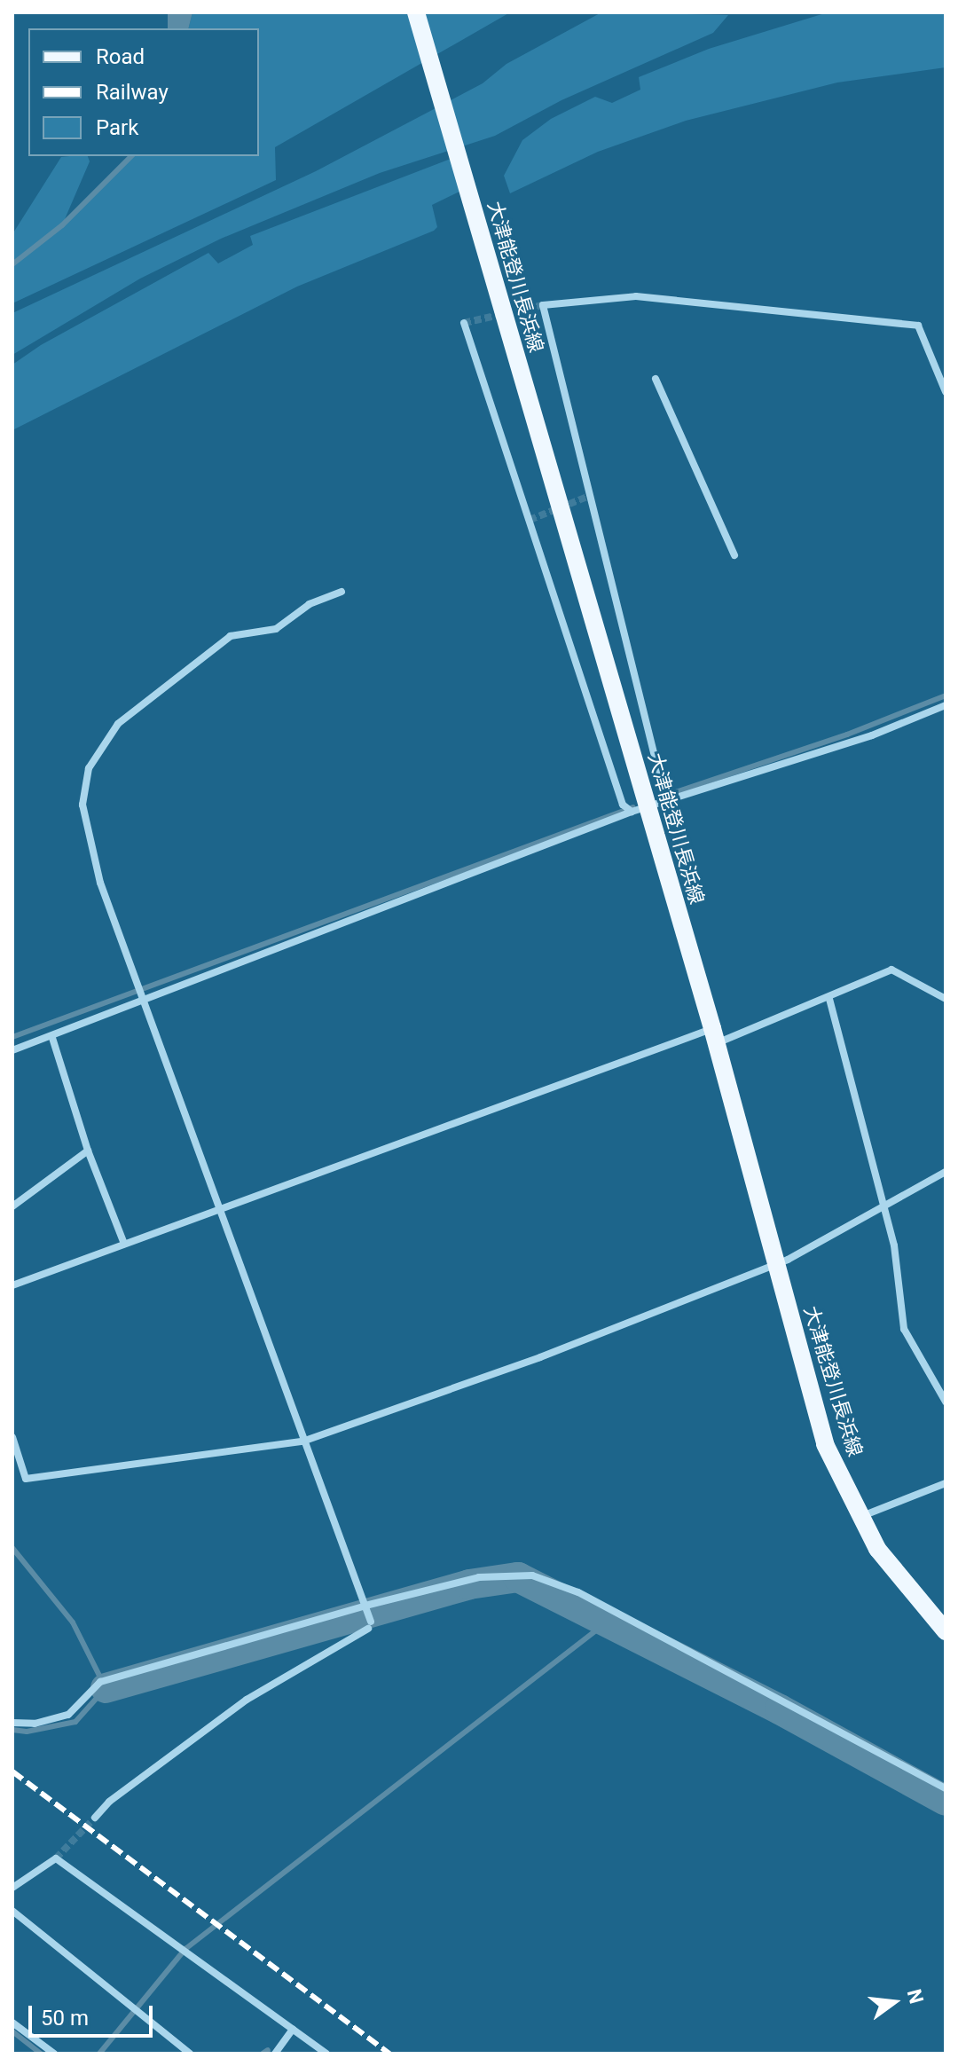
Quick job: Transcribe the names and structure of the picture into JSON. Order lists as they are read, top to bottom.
{
  "streets": {
    "main road": ["大津能登川長浜線"]
  },
  "legend": ["Road", "Railway", "Park"],
  "scale_bar": "50 m",
  "north": "right"
}
